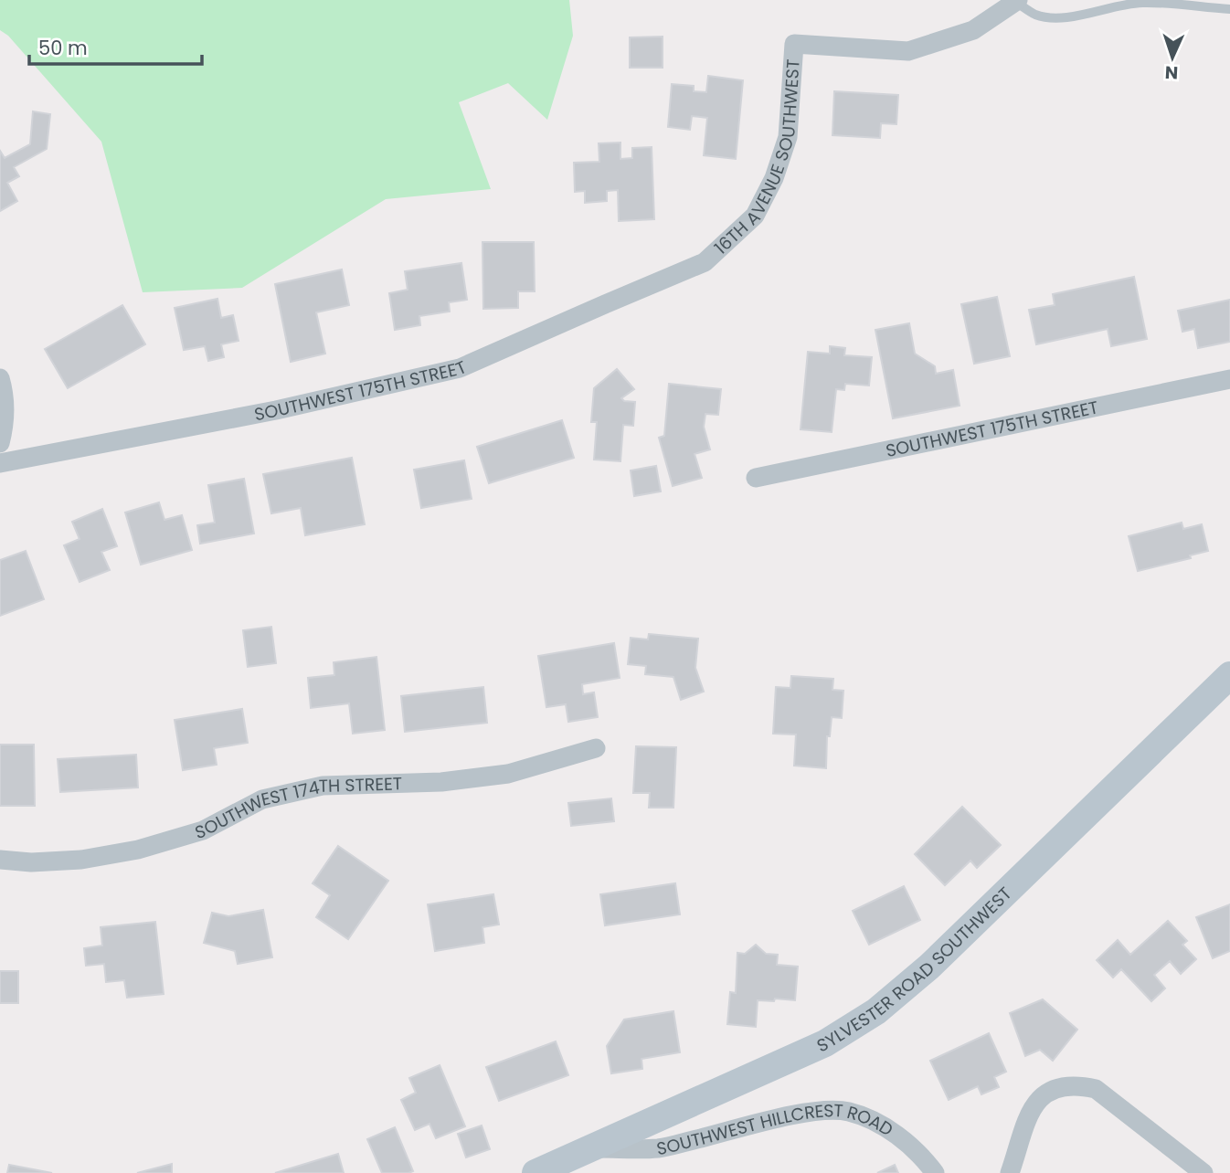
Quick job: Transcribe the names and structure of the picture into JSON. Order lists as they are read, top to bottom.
{
  "streets": {
    "street": [
      "16TH AVENUE SOUTHWEST",
      "SOUTHWEST 175TH STREET",
      "SOUTHWEST 174TH STREET",
      "SYLVESTER ROAD SOUTHWEST",
      "SOUTHWEST HILLCREST ROAD"
    ]
  },
  "crossings": [
    ["16TH AVENUE SOUTHWEST", "SOUTHWEST 175TH STREET"],
    ["SYLVESTER ROAD SOUTHWEST", "SOUTHWEST HILLCREST ROAD"]
  ],
  "scale_bar": "50 m",
  "north": "bottom"
}
